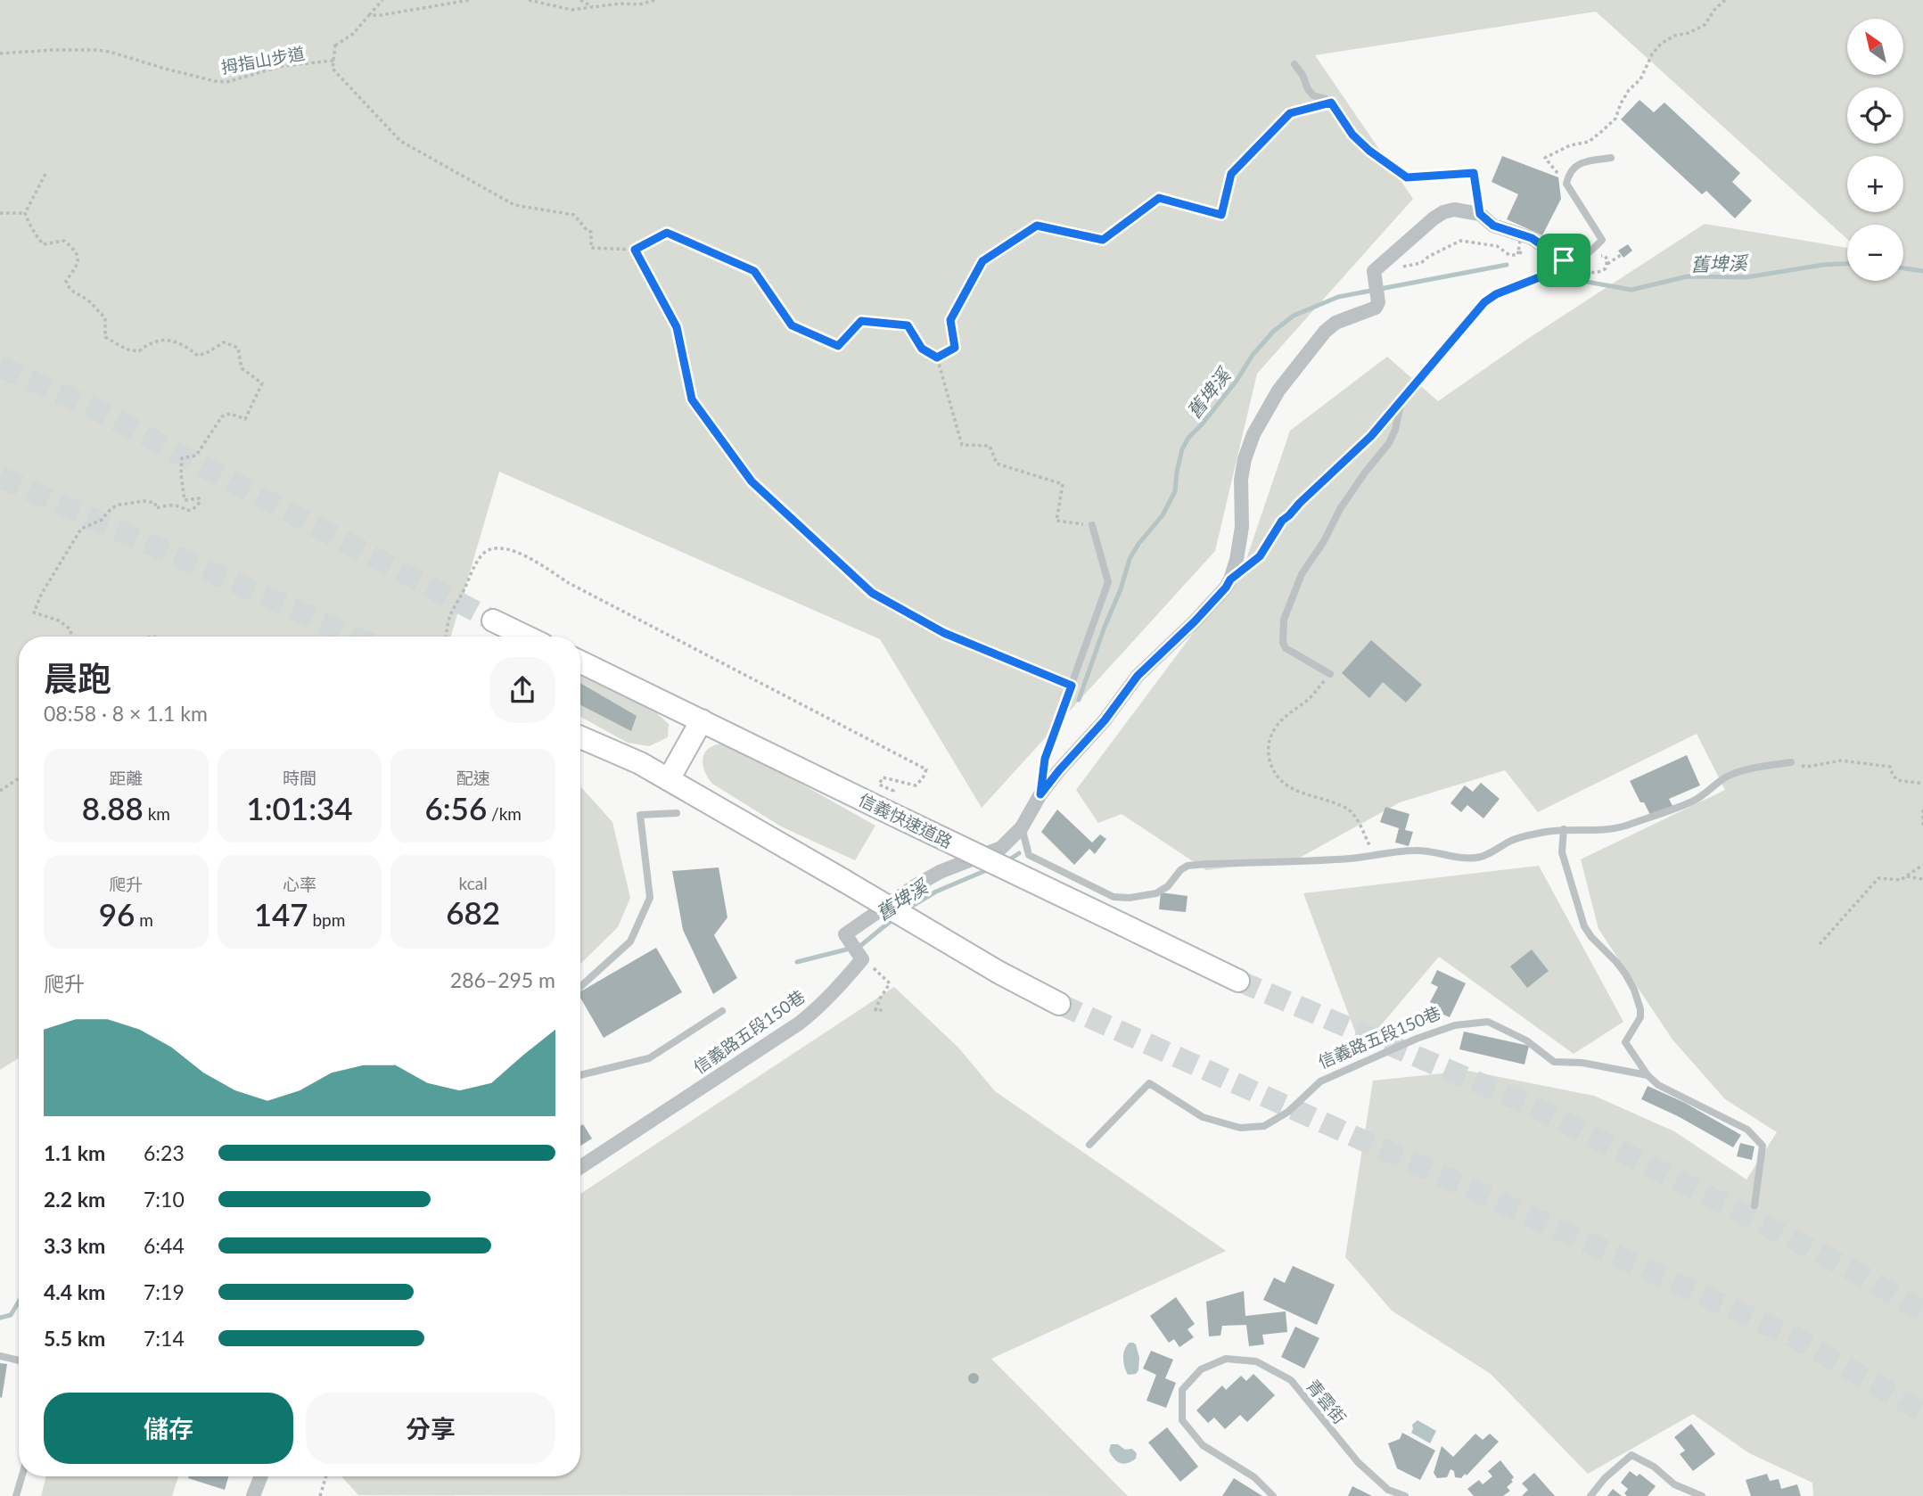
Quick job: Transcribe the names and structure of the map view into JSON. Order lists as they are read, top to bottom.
{
  "streets": {
    "highway": ["信義快速道路"],
    "street": ["信義路五段150巷"],
    "lane": ["青雲街"],
    "path": ["拇指山步道"]
  },
  "water": ["舊埤溪"],
  "north": "top left",
  "page": {
    "map_buttons": ["+", "−"],
    "heading": ["晨跑", "08:58 · 8 × 1.1 km"],
    "stats": [
      ["距離", "8.88 km"],
      ["時間", "1:01:34"],
      ["配速", "6:56 /km"],
      ["爬升", "96 m"],
      ["心率", "147 bpm"],
      ["kcal", "682"]
    ],
    "chart": ["爬升", "286–295 m"],
    "list": [
      {
        "name": "1.1 km",
        "note": "6:23"
      },
      {
        "name": "2.2 km",
        "note": "7:10"
      },
      {
        "name": "3.3 km",
        "note": "6:44"
      },
      {
        "name": "4.4 km",
        "note": "7:19"
      },
      {
        "name": "5.5 km",
        "note": "7:14"
      }
    ],
    "buttons": ["儲存", "分享"]
  }
}
